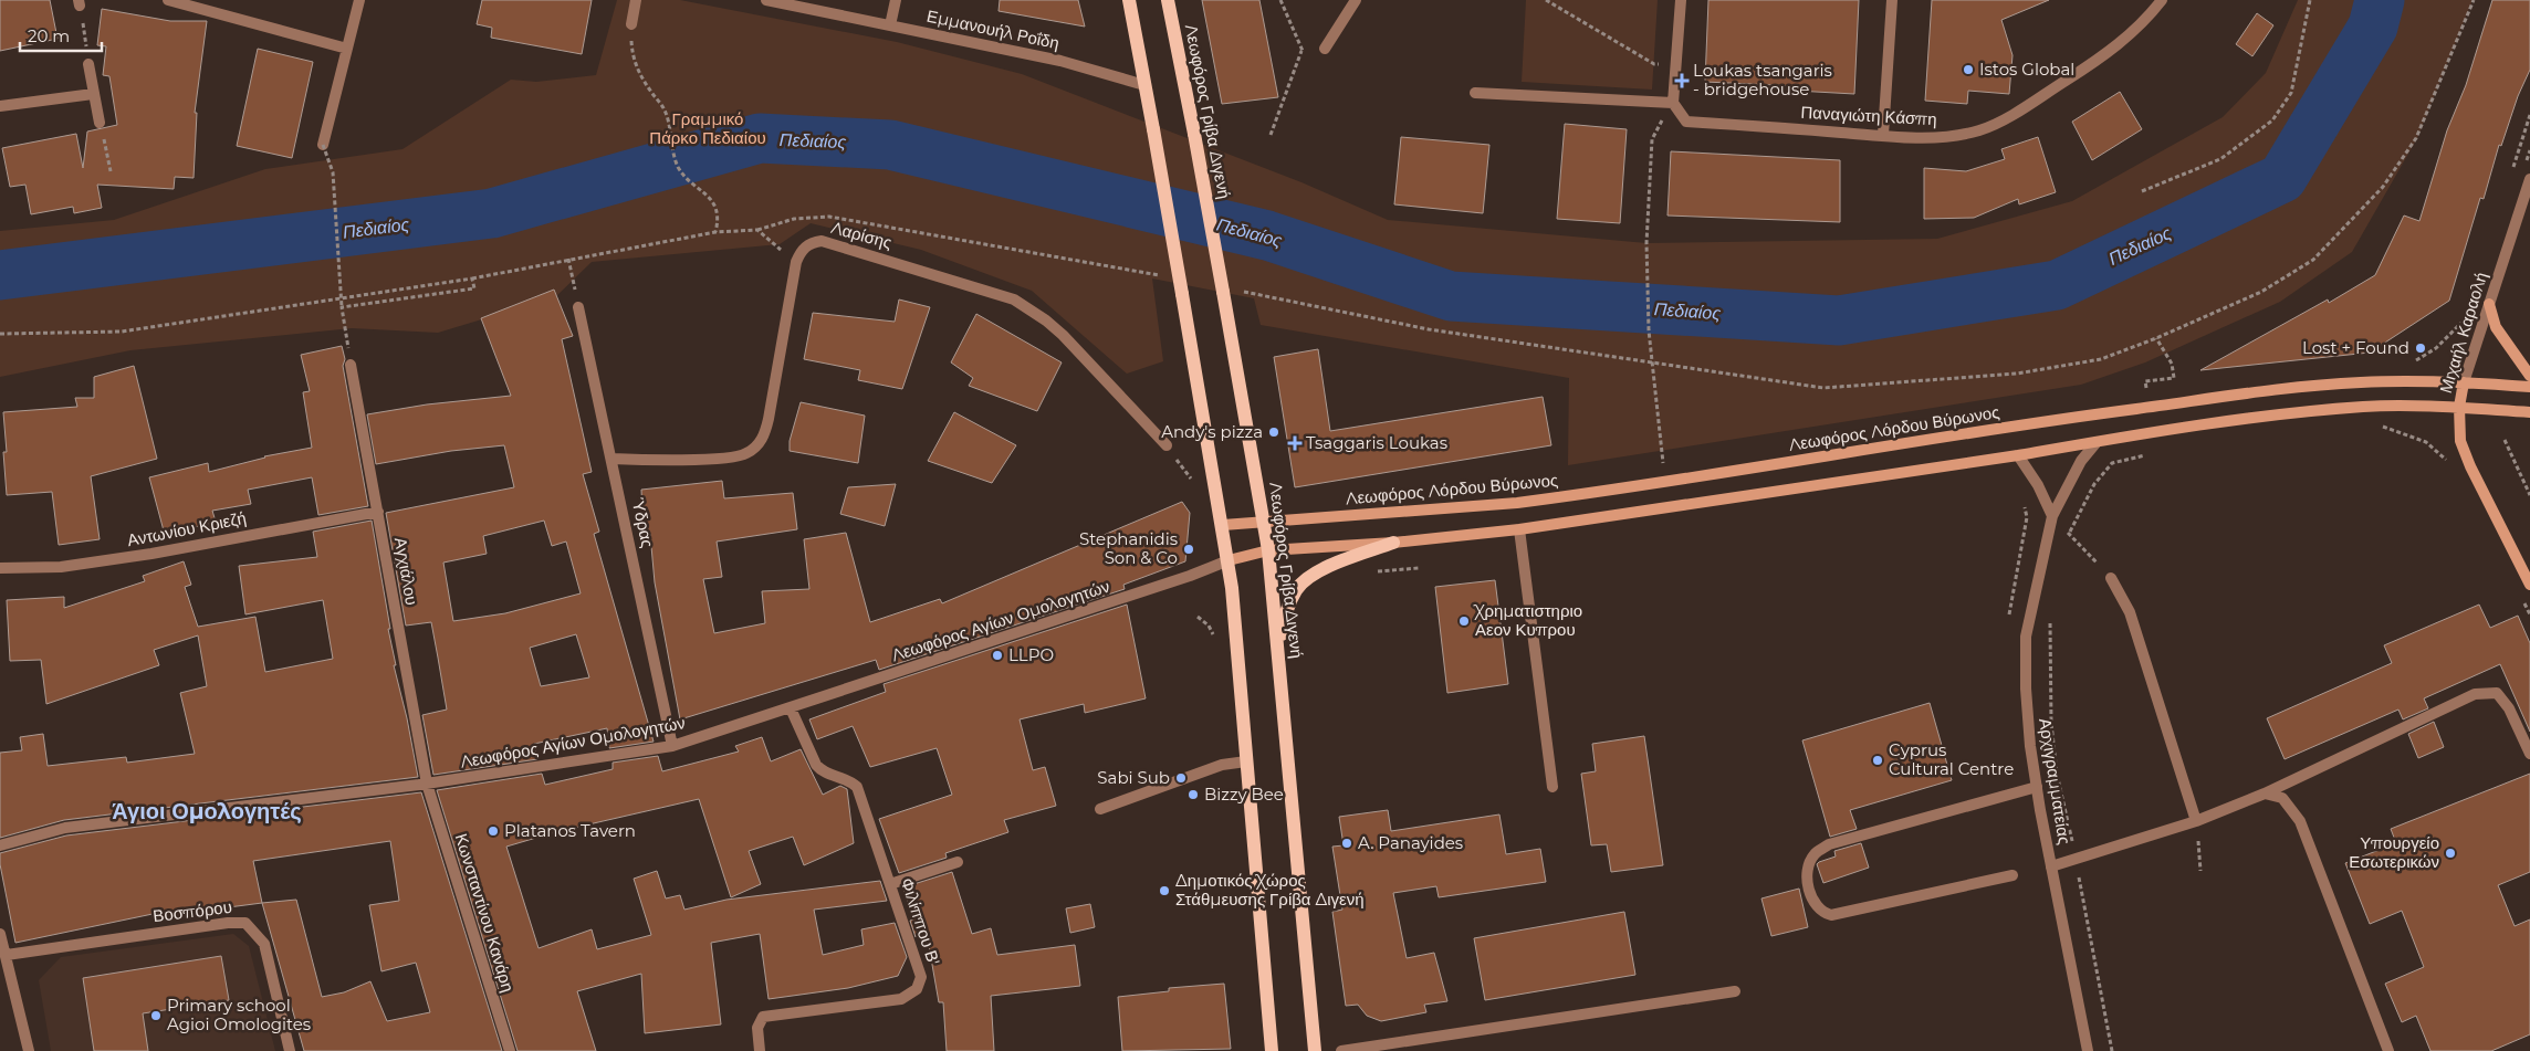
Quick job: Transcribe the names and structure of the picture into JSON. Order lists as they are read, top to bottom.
{
  "streets": {
    "main road": ["Λεωφόρος Γρίβα Διγενή", "Μιχαήλ Καραολή", "Λεωφόρος Λόρδου Βύρωνος"],
    "street": [
      "Εμμανουήλ Ροΐδη",
      "Παναγιώτη Κάσπη",
      "Λαρίσης",
      "Ύδρας",
      "Αντωνίου Κριεζή",
      "Αγχιάλου",
      "Λεωφόρος Αγίων Ομολογητών",
      "Αρχιγραμματείας",
      "Βοσπόρου",
      "Κωνσταντίνου Κανάρη",
      "Φιλίππου Β'"
    ]
  },
  "crossings": [
    ["Λεωφόρος Γρίβα Διγενή", "Λεωφόρος Λόρδου Βύρωνος"],
    ["Μιχαήλ Καραολή", "Λεωφόρος Λόρδου Βύρωνος"],
    ["Ύδρας", "Λεωφόρος Αγίων Ομολογητών"],
    ["Αντωνίου Κριεζή", "Αγχιάλου"],
    ["Αγχιάλου", "Λεωφόρος Αγίων Ομολογητών"],
    ["Αγχιάλου", "Κωνσταντίνου Κανάρη"],
    ["Λεωφόρος Αγίων Ομολογητών", "Κωνσταντίνου Κανάρη"],
    ["Λεωφόρος Αγίων Ομολογητών", "Φιλίππου Β'"]
  ],
  "districts": ["Άγιοι Ομολογητές"],
  "water": ["Πεδιαίος"],
  "parks": ["Γραμμικό Πάρκο Πεδιαίου"],
  "places": {
    "other": [
      "Istos Global",
      "Lost + Found",
      "Andy's pizza",
      "Stephanidis Son & Co",
      "Χρηματιστηριο Αεον Κυπρου",
      "LLPO",
      "Cyprus Cultural Centre",
      "Sabi Sub",
      "Bizzy Bee",
      "Platanos Tavern",
      "A. Panayides",
      "Υπουργείο Εσωτερικών",
      "Δημοτικός Χώρος Στάθμευσης Γρίβα Διγενή",
      "Primary school Agioi Omologites"
    ],
    "health": ["Loukas tsangaris - bridgehouse", "Tsaggaris Loukas"]
  },
  "scale_bar": "20 m"
}
